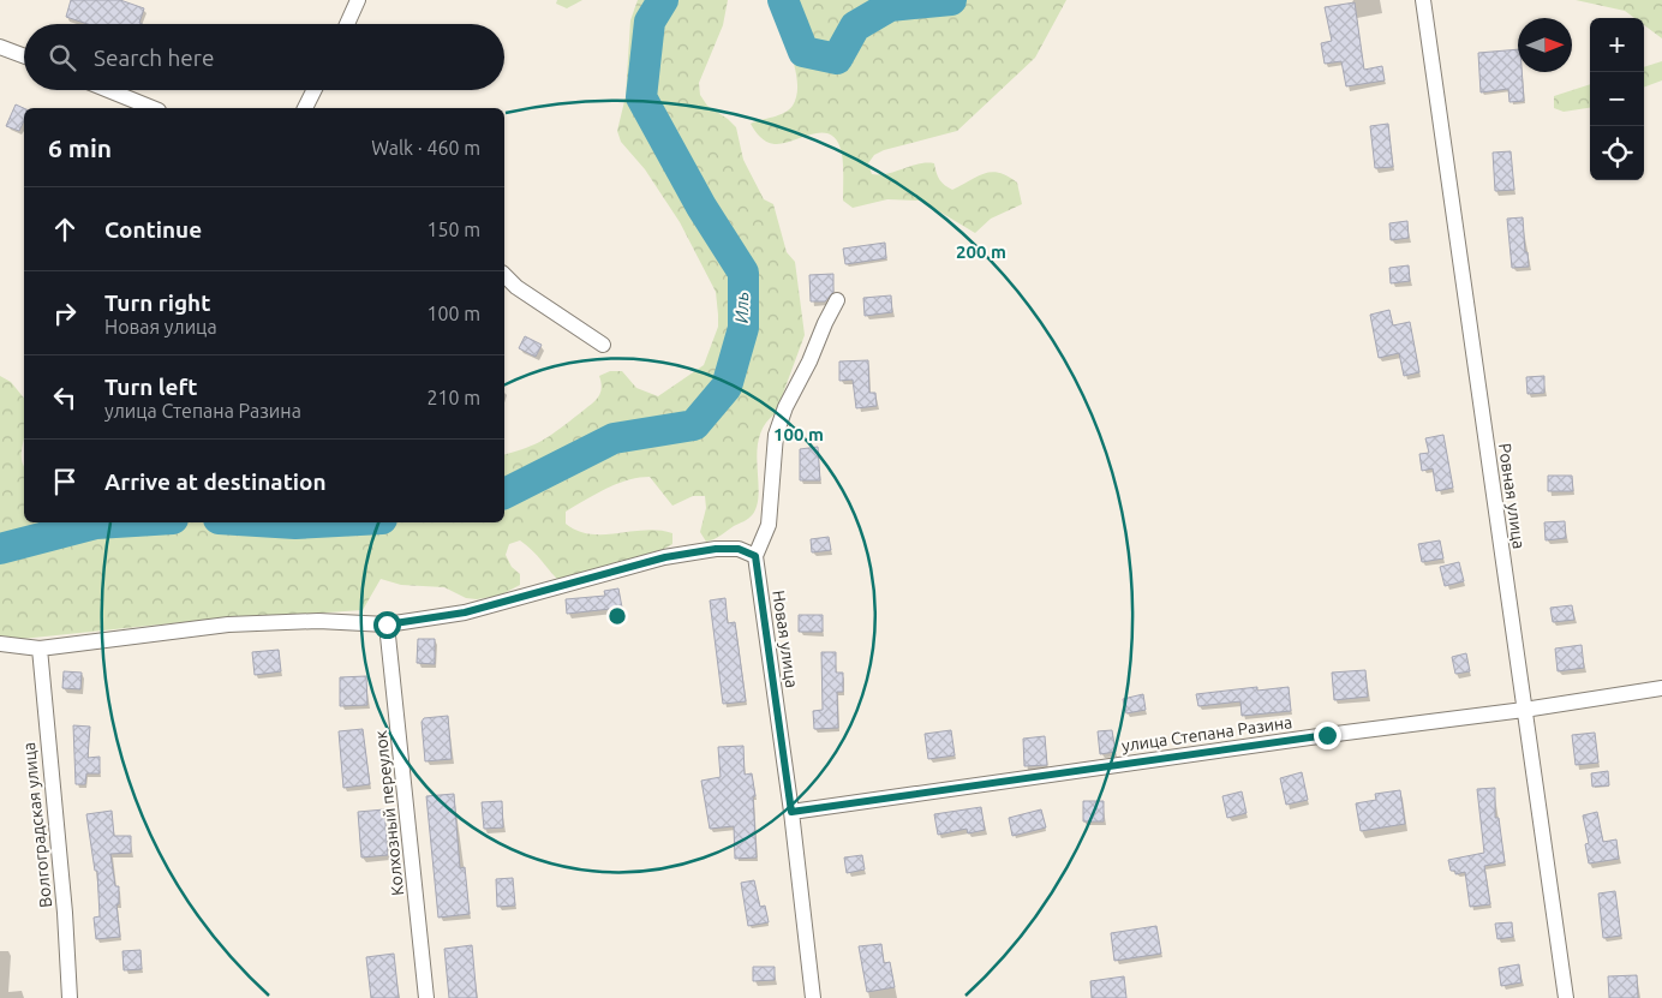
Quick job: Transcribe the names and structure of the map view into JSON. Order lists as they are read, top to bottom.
{
  "streets": {
    "street": [
      "Ровная улица",
      "Новая улица",
      "улица Степана Разина",
      "Колхозный переулок",
      "Волгоградская улица"
    ]
  },
  "crossings": [
    ["Ровная улица", "улица Степана Разина"],
    ["Новая улица", "улица Степана Разина"]
  ],
  "water": ["Иль"],
  "north": "right",
  "page": {
    "map_buttons": ["+", "−"],
    "search": "Search here",
    "heading": ["6 min", "Walk · 460 m"],
    "list": [
      ["Continue", "150 m"],
      ["Turn right", "Новая улица", "100 m"],
      ["Turn left", "улица Степана Разина", "210 m"],
      "Arrive at destination"
    ]
  },
  "rings": ["200 m", "100 m"]
}
